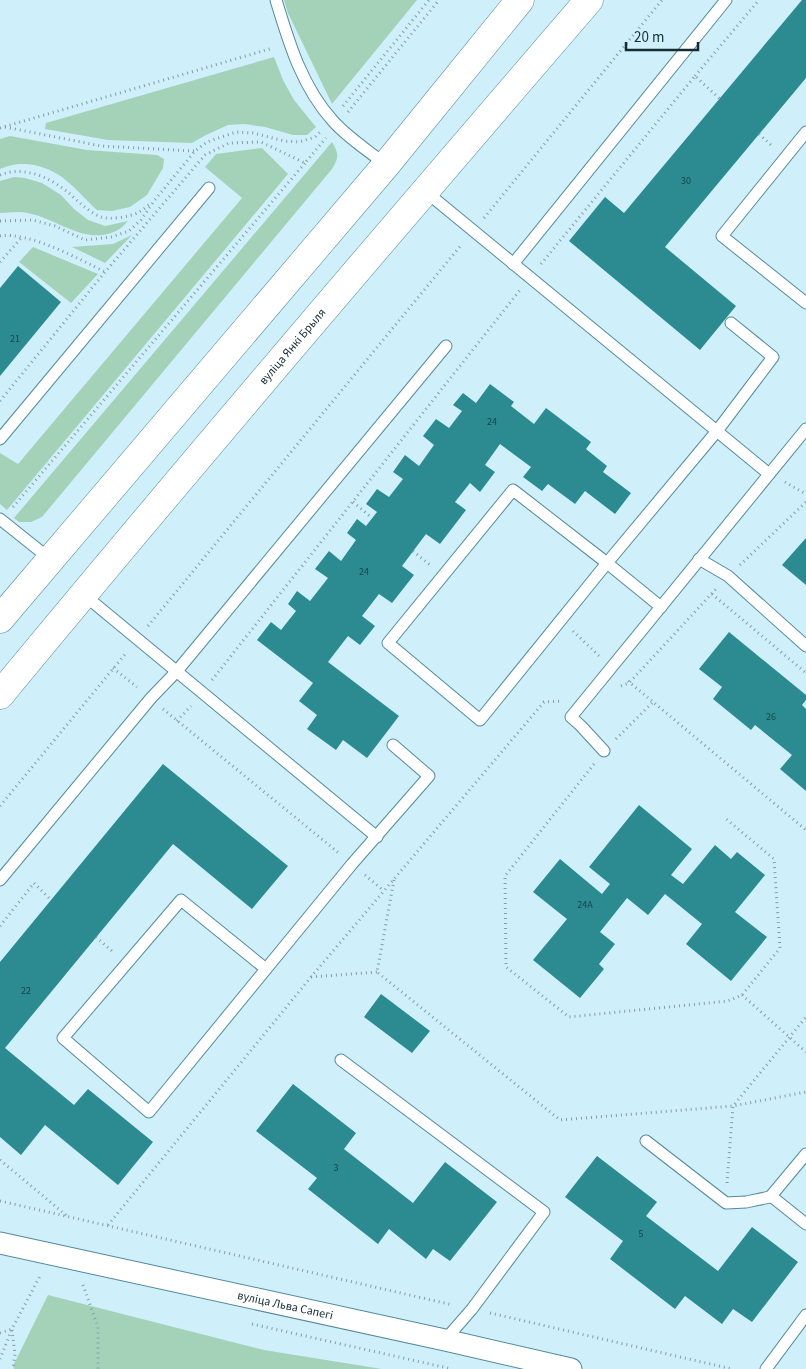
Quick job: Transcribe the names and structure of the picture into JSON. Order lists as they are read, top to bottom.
{
  "streets": {
    "main road": ["вуліца Янкі Брыля"],
    "street": ["вуліца Льва Сапегі"]
  },
  "house_numbers": [
    "30",
    "21",
    "24",
    "24",
    "26",
    "24А",
    "22",
    "3",
    "5"
  ],
  "scale_bar": "20 m"
}
